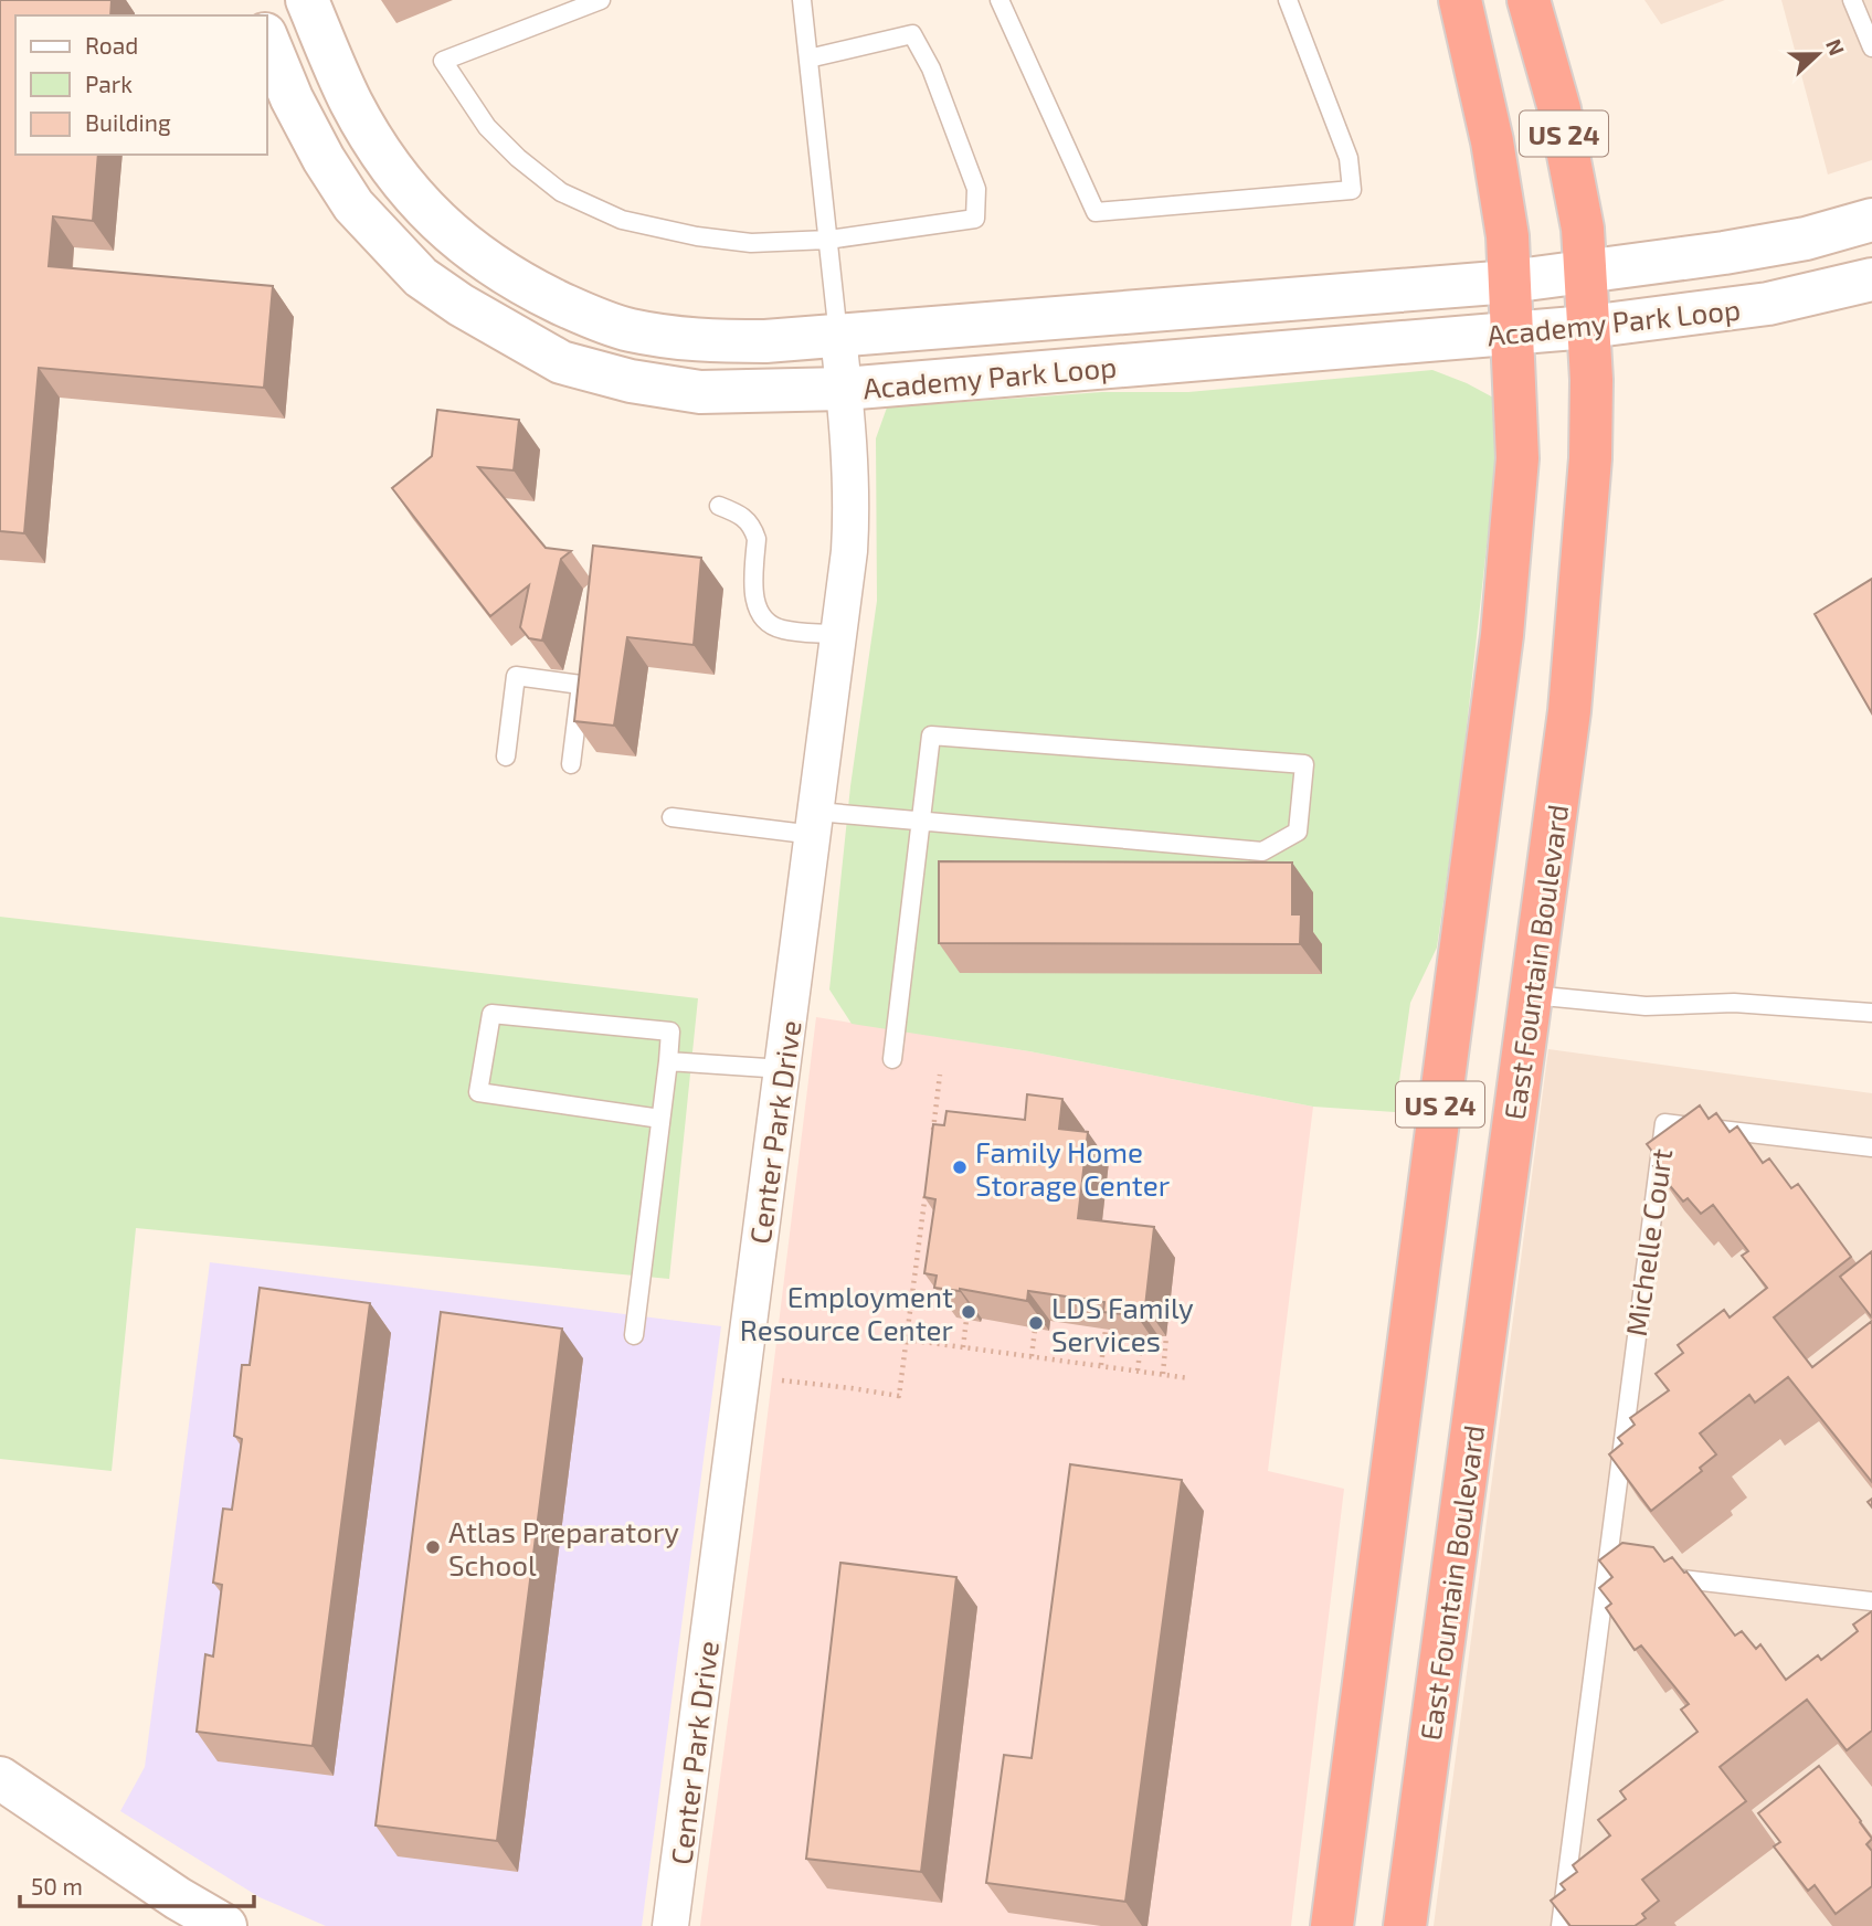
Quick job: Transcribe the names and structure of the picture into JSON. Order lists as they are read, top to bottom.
{
  "streets": {
    "highway": ["US 24", "East Fountain Boulevard"],
    "street": ["Academy Park Loop", "Center Park Drive"],
    "lane": ["Michelle Court"]
  },
  "crossings": [
    ["US 24", "Academy Park Loop"],
    ["Academy Park Loop", "East Fountain Boulevard"],
    ["Academy Park Loop", "Center Park Drive"]
  ],
  "places": [
    "Family Home Storage Center",
    "Employment Resource Center",
    "LDS Family Services",
    "Atlas Preparatory School"
  ],
  "legend": ["Road", "Park", "Building"],
  "scale_bar": "50 m",
  "north": "right"
}
